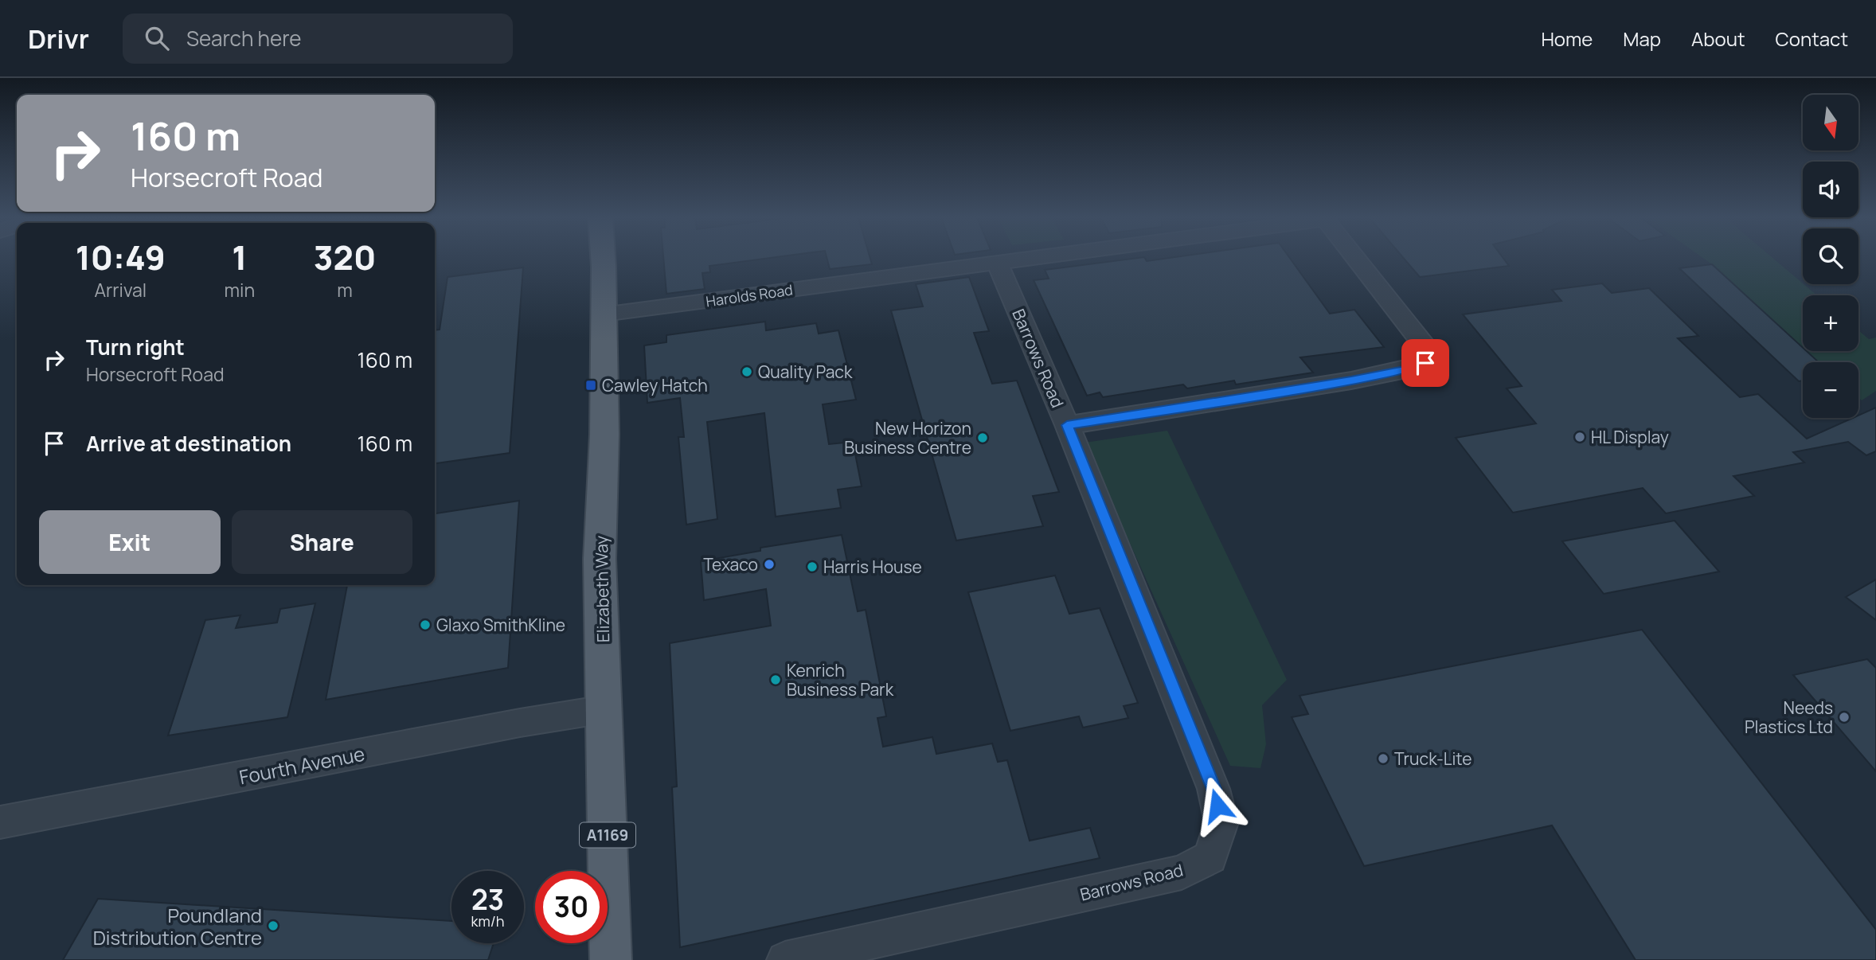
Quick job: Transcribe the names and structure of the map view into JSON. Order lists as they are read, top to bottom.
{
  "streets": {
    "main road": ["Elizabeth Way", "A1169"],
    "street": ["Harolds Road", "Barrows Road", "Fourth Avenue"]
  },
  "crossings": [
    ["Harolds Road", "Barrows Road"],
    ["Harolds Road", "Elizabeth Way"],
    ["Elizabeth Way", "Fourth Avenue"]
  ],
  "places": {
    "other": [
      "Quality Pack",
      "HL Display",
      "New Horizon Business Centre",
      "Texaco",
      "Harris House",
      "Glaxo SmithKline",
      "Kenrich Business Park",
      "Needs Plastics Ltd",
      "Truck-Lite",
      "Poundland Distribution Centre"
    ],
    "transit": ["Cawley Hatch"]
  },
  "north": "bottom",
  "page": {
    "header": "Drivr",
    "search": "Search here",
    "nav": [
      "Home",
      "Map",
      "About",
      "Contact"
    ],
    "map_buttons": ["+", "−"],
    "turn": ["160 m", "Horsecroft Road"],
    "eta": [
      "10:49",
      "Arrival",
      "1",
      "min",
      "320",
      "m"
    ],
    "list": [
      {
        "name": "Turn right",
        "note": "Horsecroft Road",
        "value": "160 m"
      },
      {
        "name": "Arrive at destination",
        "value": "160 m"
      }
    ],
    "buttons": ["Exit", "Share"],
    "speed": "23 km/h",
    "limit": "30"
  }
}
